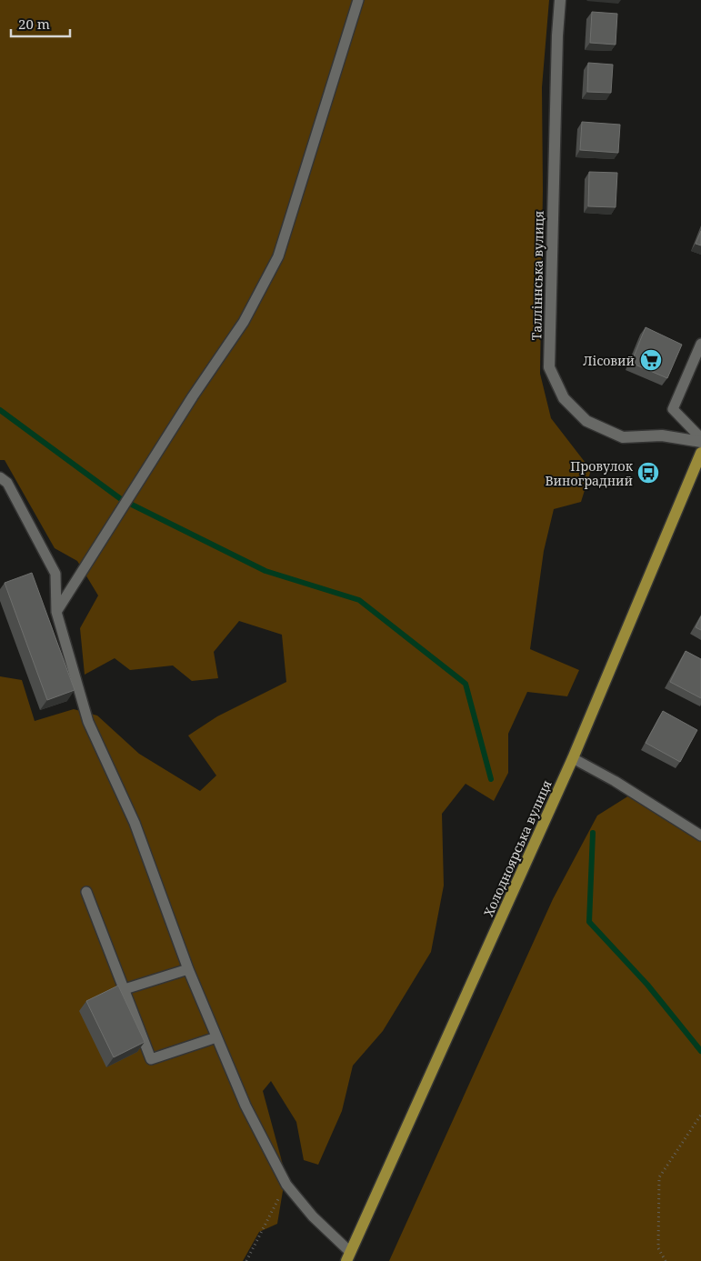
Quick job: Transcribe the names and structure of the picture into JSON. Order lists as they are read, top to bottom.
{
  "streets": {
    "main road": ["Холодноярська вулиця"],
    "street": ["Талліннська вулиця"]
  },
  "places": {
    "supermarket": ["Лісовий"],
    "bus stop": ["Провулок Виноградний"]
  },
  "scale_bar": "20 m"
}
